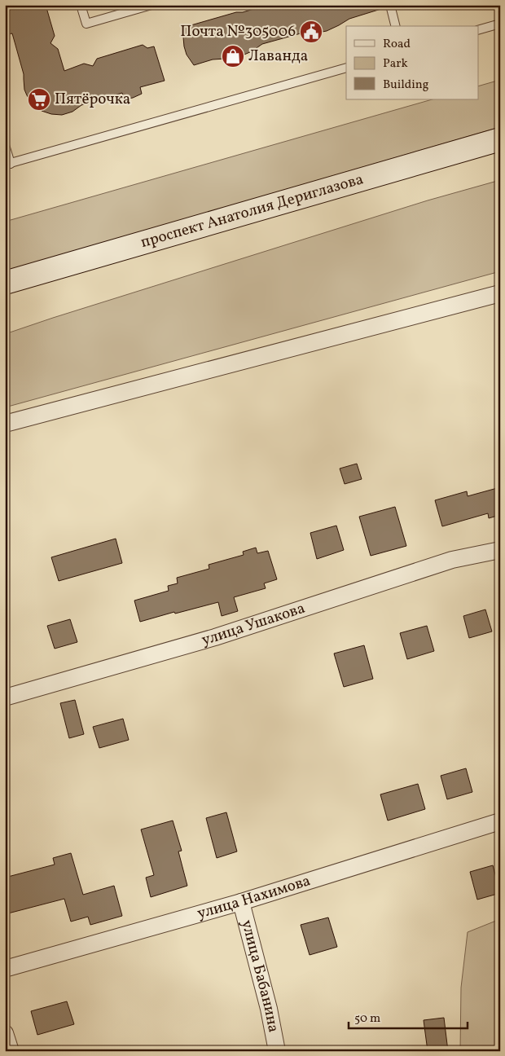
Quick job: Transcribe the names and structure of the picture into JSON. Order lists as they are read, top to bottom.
{
  "streets": {
    "main road": ["проспект Анатолия Дериглазова"],
    "street": ["улица Ушакова", "улица Нахимова", "улица Бабанина"]
  },
  "crossings": [
    ["улица Нахимова", "улица Бабанина"]
  ],
  "places": {
    "public building": ["Почта №305006"],
    "shop": ["Лаванда"],
    "supermarket": ["Пятёрочка"]
  },
  "legend": ["Road", "Park", "Building"],
  "scale_bar": "50 m"
}
